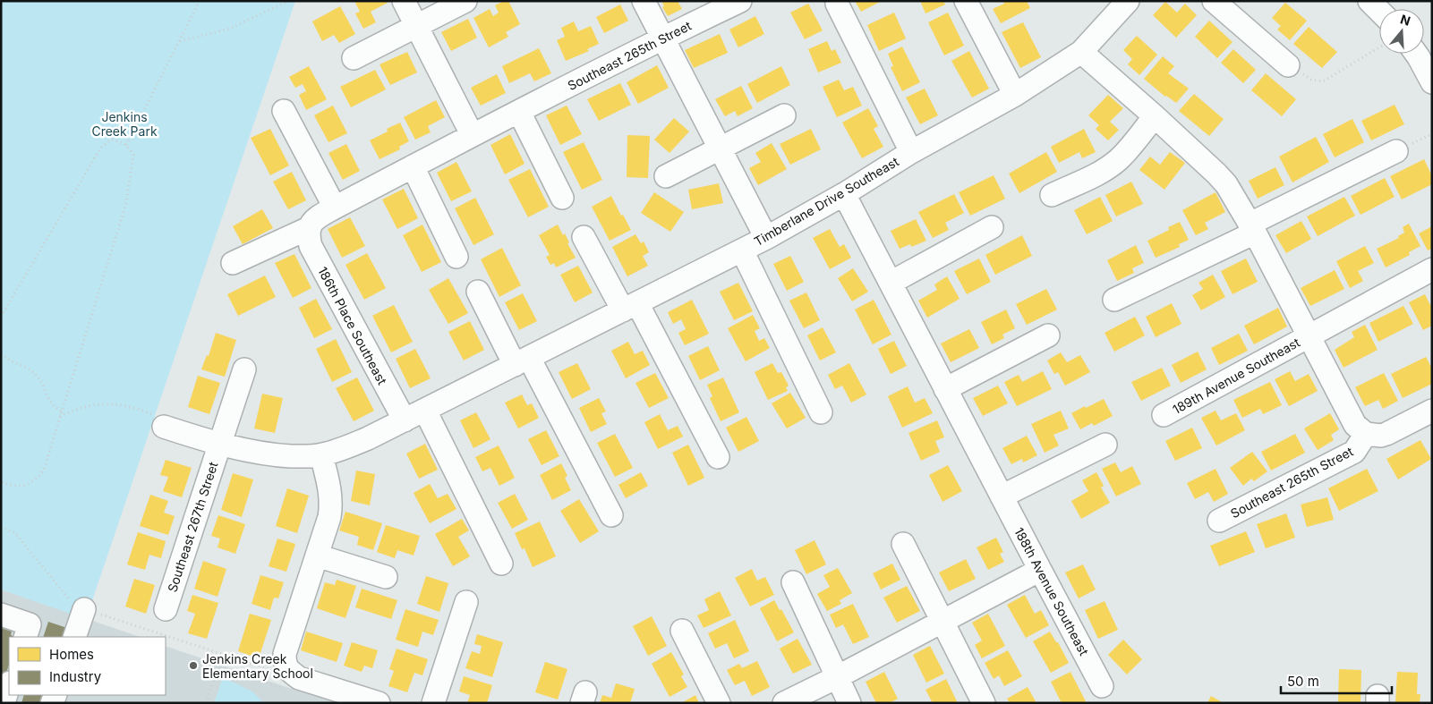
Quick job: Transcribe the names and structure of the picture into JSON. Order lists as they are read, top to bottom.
{
  "streets": {
    "street": [
      "Southeast 265th Street",
      "Timberlane Drive Southeast",
      "186th Place Southeast",
      "189th Avenue Southeast",
      "Southeast 267th Street",
      "188th Avenue Southeast"
    ]
  },
  "crossings": [
    ["Southeast 265th Street", "186th Place Southeast"],
    ["Southeast 265th Street", "189th Avenue Southeast"],
    ["Timberlane Drive Southeast", "186th Place Southeast"],
    ["Timberlane Drive Southeast", "189th Avenue Southeast"],
    ["Timberlane Drive Southeast", "188th Avenue Southeast"]
  ],
  "parks": ["Jenkins Creek Park"],
  "places": ["Jenkins Creek Elementary School"],
  "legend": ["Homes", "Industry"],
  "scale_bar": "50 m",
  "north": "top"
}
